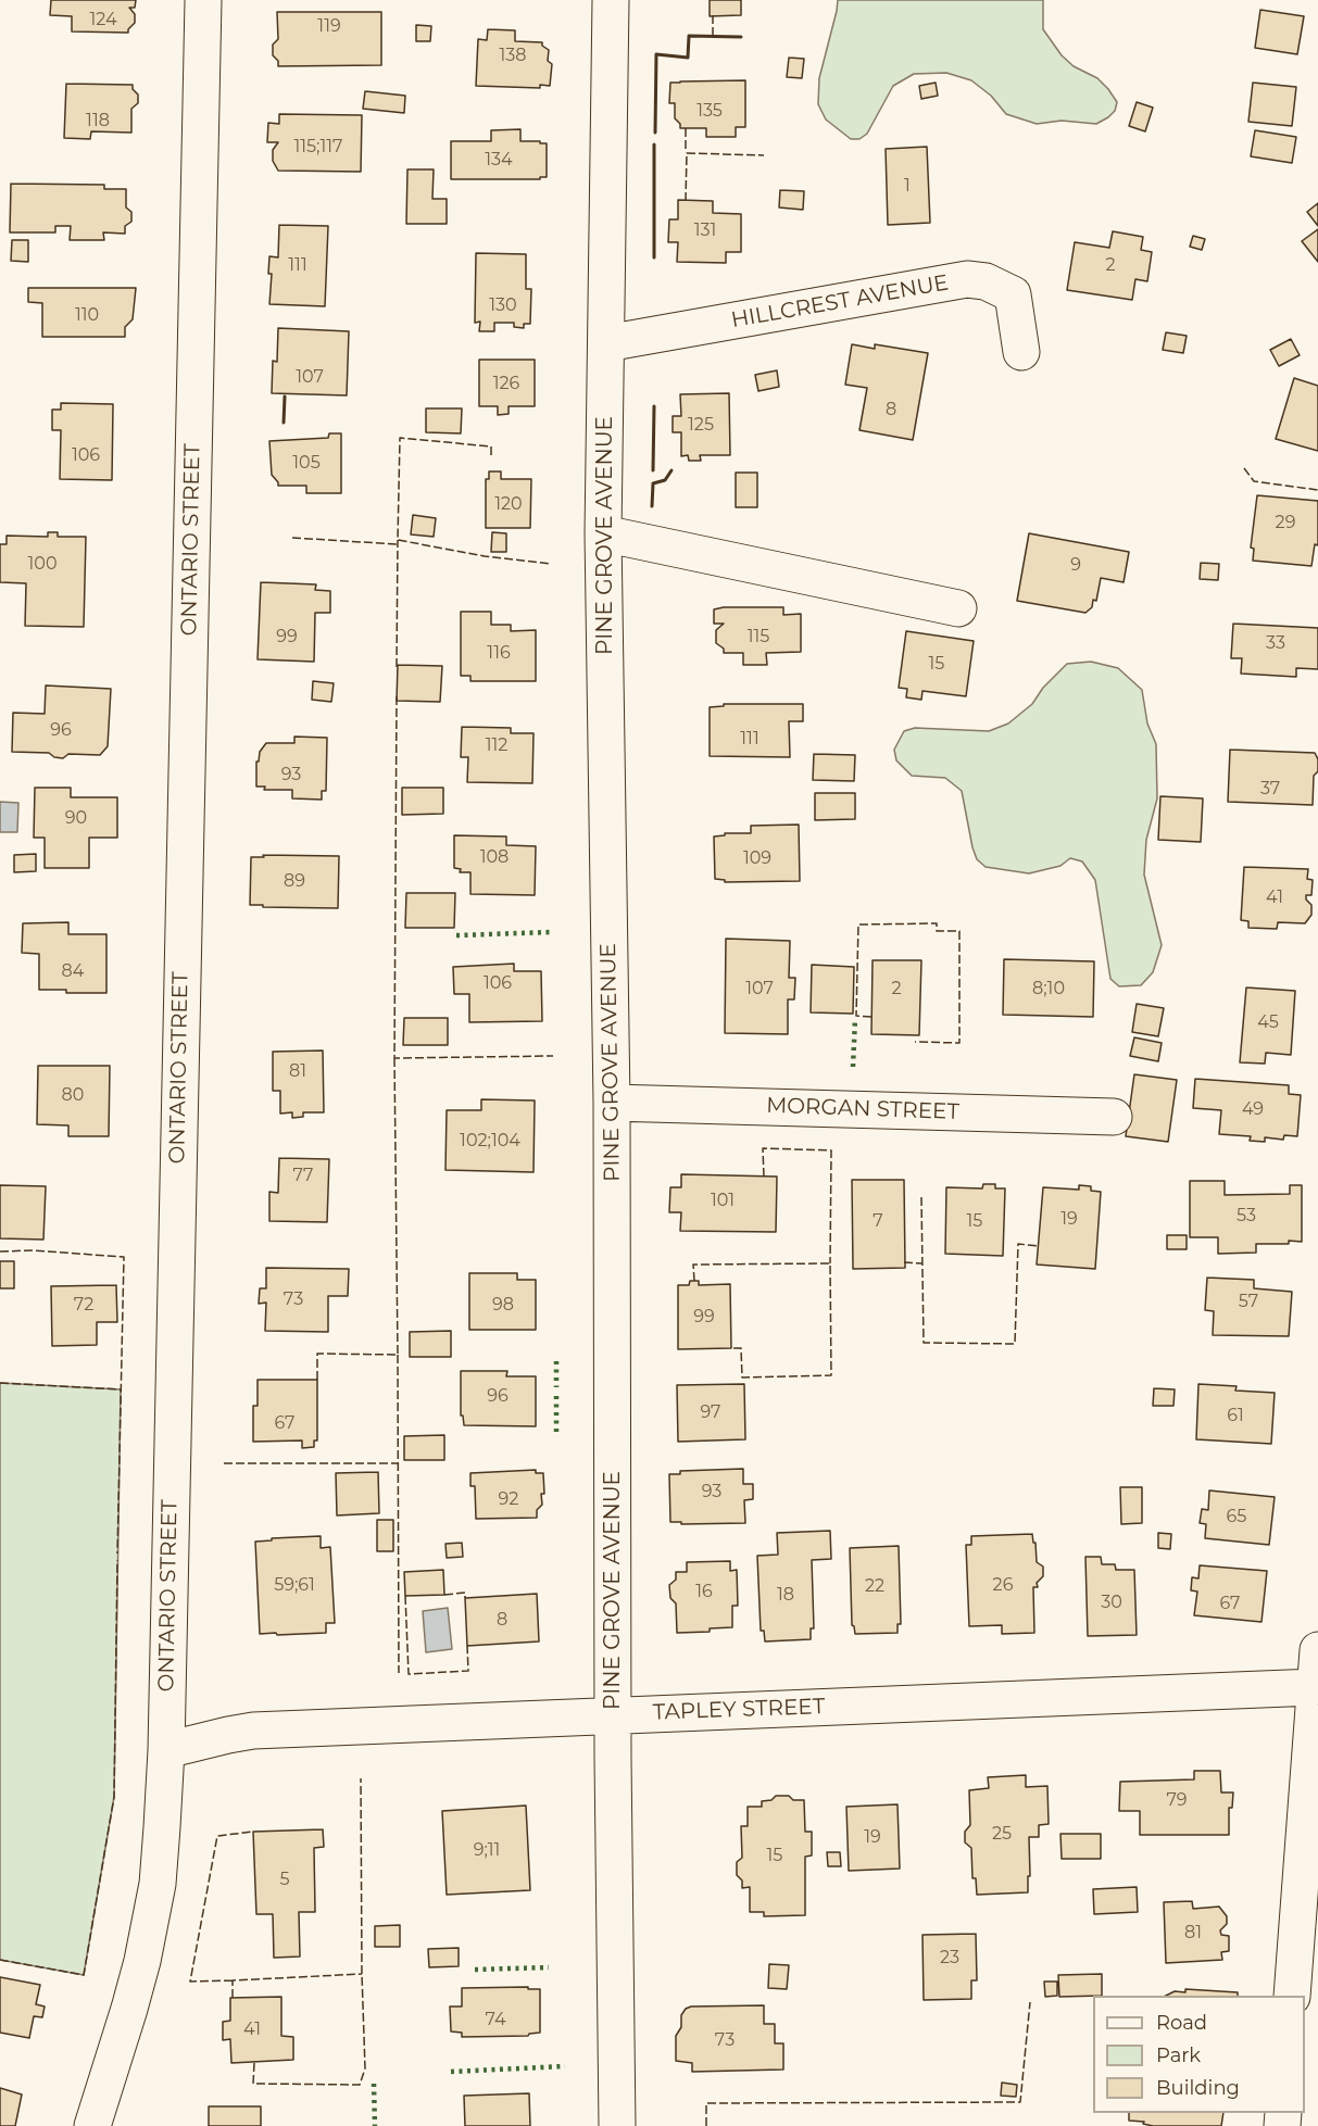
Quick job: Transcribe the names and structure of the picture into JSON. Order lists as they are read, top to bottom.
{
  "streets": {
    "street": [
      "HILLCREST AVENUE",
      "PINE GROVE AVENUE",
      "ONTARIO STREET",
      "MORGAN STREET",
      "TAPLEY STREET"
    ]
  },
  "crossings": [
    ["HILLCREST AVENUE", "PINE GROVE AVENUE"],
    ["PINE GROVE AVENUE", "MORGAN STREET"],
    ["PINE GROVE AVENUE", "TAPLEY STREET"],
    ["ONTARIO STREET", "TAPLEY STREET"]
  ],
  "house_numbers": [
    "124",
    "119",
    "138",
    "135",
    "118",
    "115;117",
    "134",
    "1",
    "131",
    "111",
    "2",
    "130",
    "110",
    "107",
    "126",
    "8",
    "125",
    "106",
    "105",
    "120",
    "29",
    "100",
    "9",
    "99",
    "115",
    "33",
    "116",
    "15",
    "96",
    "111",
    "112",
    "93",
    "37",
    "90",
    "108",
    "109",
    "89",
    "41",
    "84",
    "106",
    "107",
    "2",
    "8;10",
    "45",
    "81",
    "80",
    "49",
    "102;104",
    "77",
    "101",
    "53",
    "19",
    "7",
    "15",
    "73",
    "57",
    "72",
    "98",
    "99",
    "96",
    "97",
    "61",
    "67",
    "93",
    "92",
    "65",
    "59;61",
    "26",
    "22",
    "16",
    "18",
    "30",
    "67",
    "8",
    "79",
    "25",
    "19",
    "9;11",
    "15",
    "5",
    "81",
    "23",
    "74",
    "41",
    "73"
  ],
  "legend": ["Road", "Park", "Building"]
}
